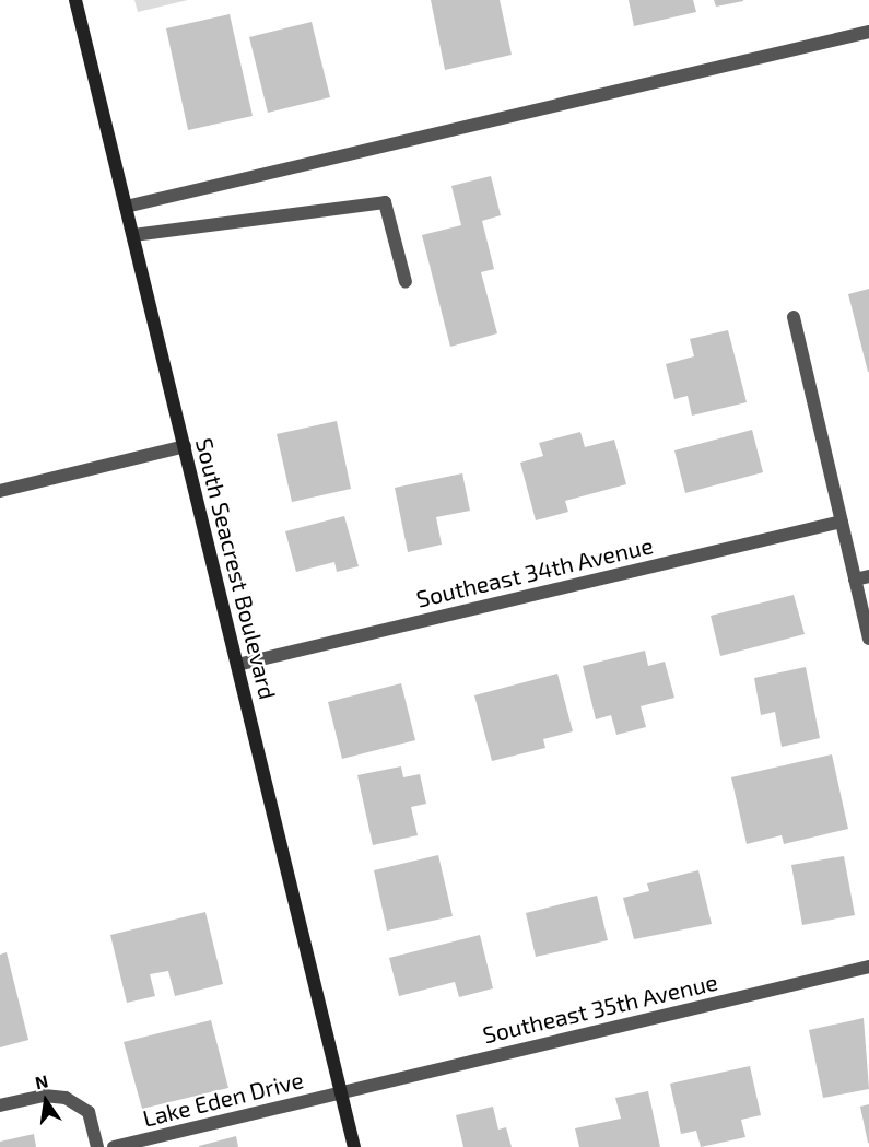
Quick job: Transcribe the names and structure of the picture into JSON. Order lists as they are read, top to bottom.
{
  "streets": {
    "street": [
      "South Seacrest Boulevard",
      "Southeast 34th Avenue",
      "Southeast 35th Avenue",
      "Lake Eden Drive"
    ]
  },
  "crossings": [
    ["South Seacrest Boulevard", "Southeast 34th Avenue"],
    ["South Seacrest Boulevard", "Southeast 35th Avenue"],
    ["South Seacrest Boulevard", "Lake Eden Drive"],
    ["Southeast 35th Avenue", "Lake Eden Drive"]
  ],
  "north": "top"
}
